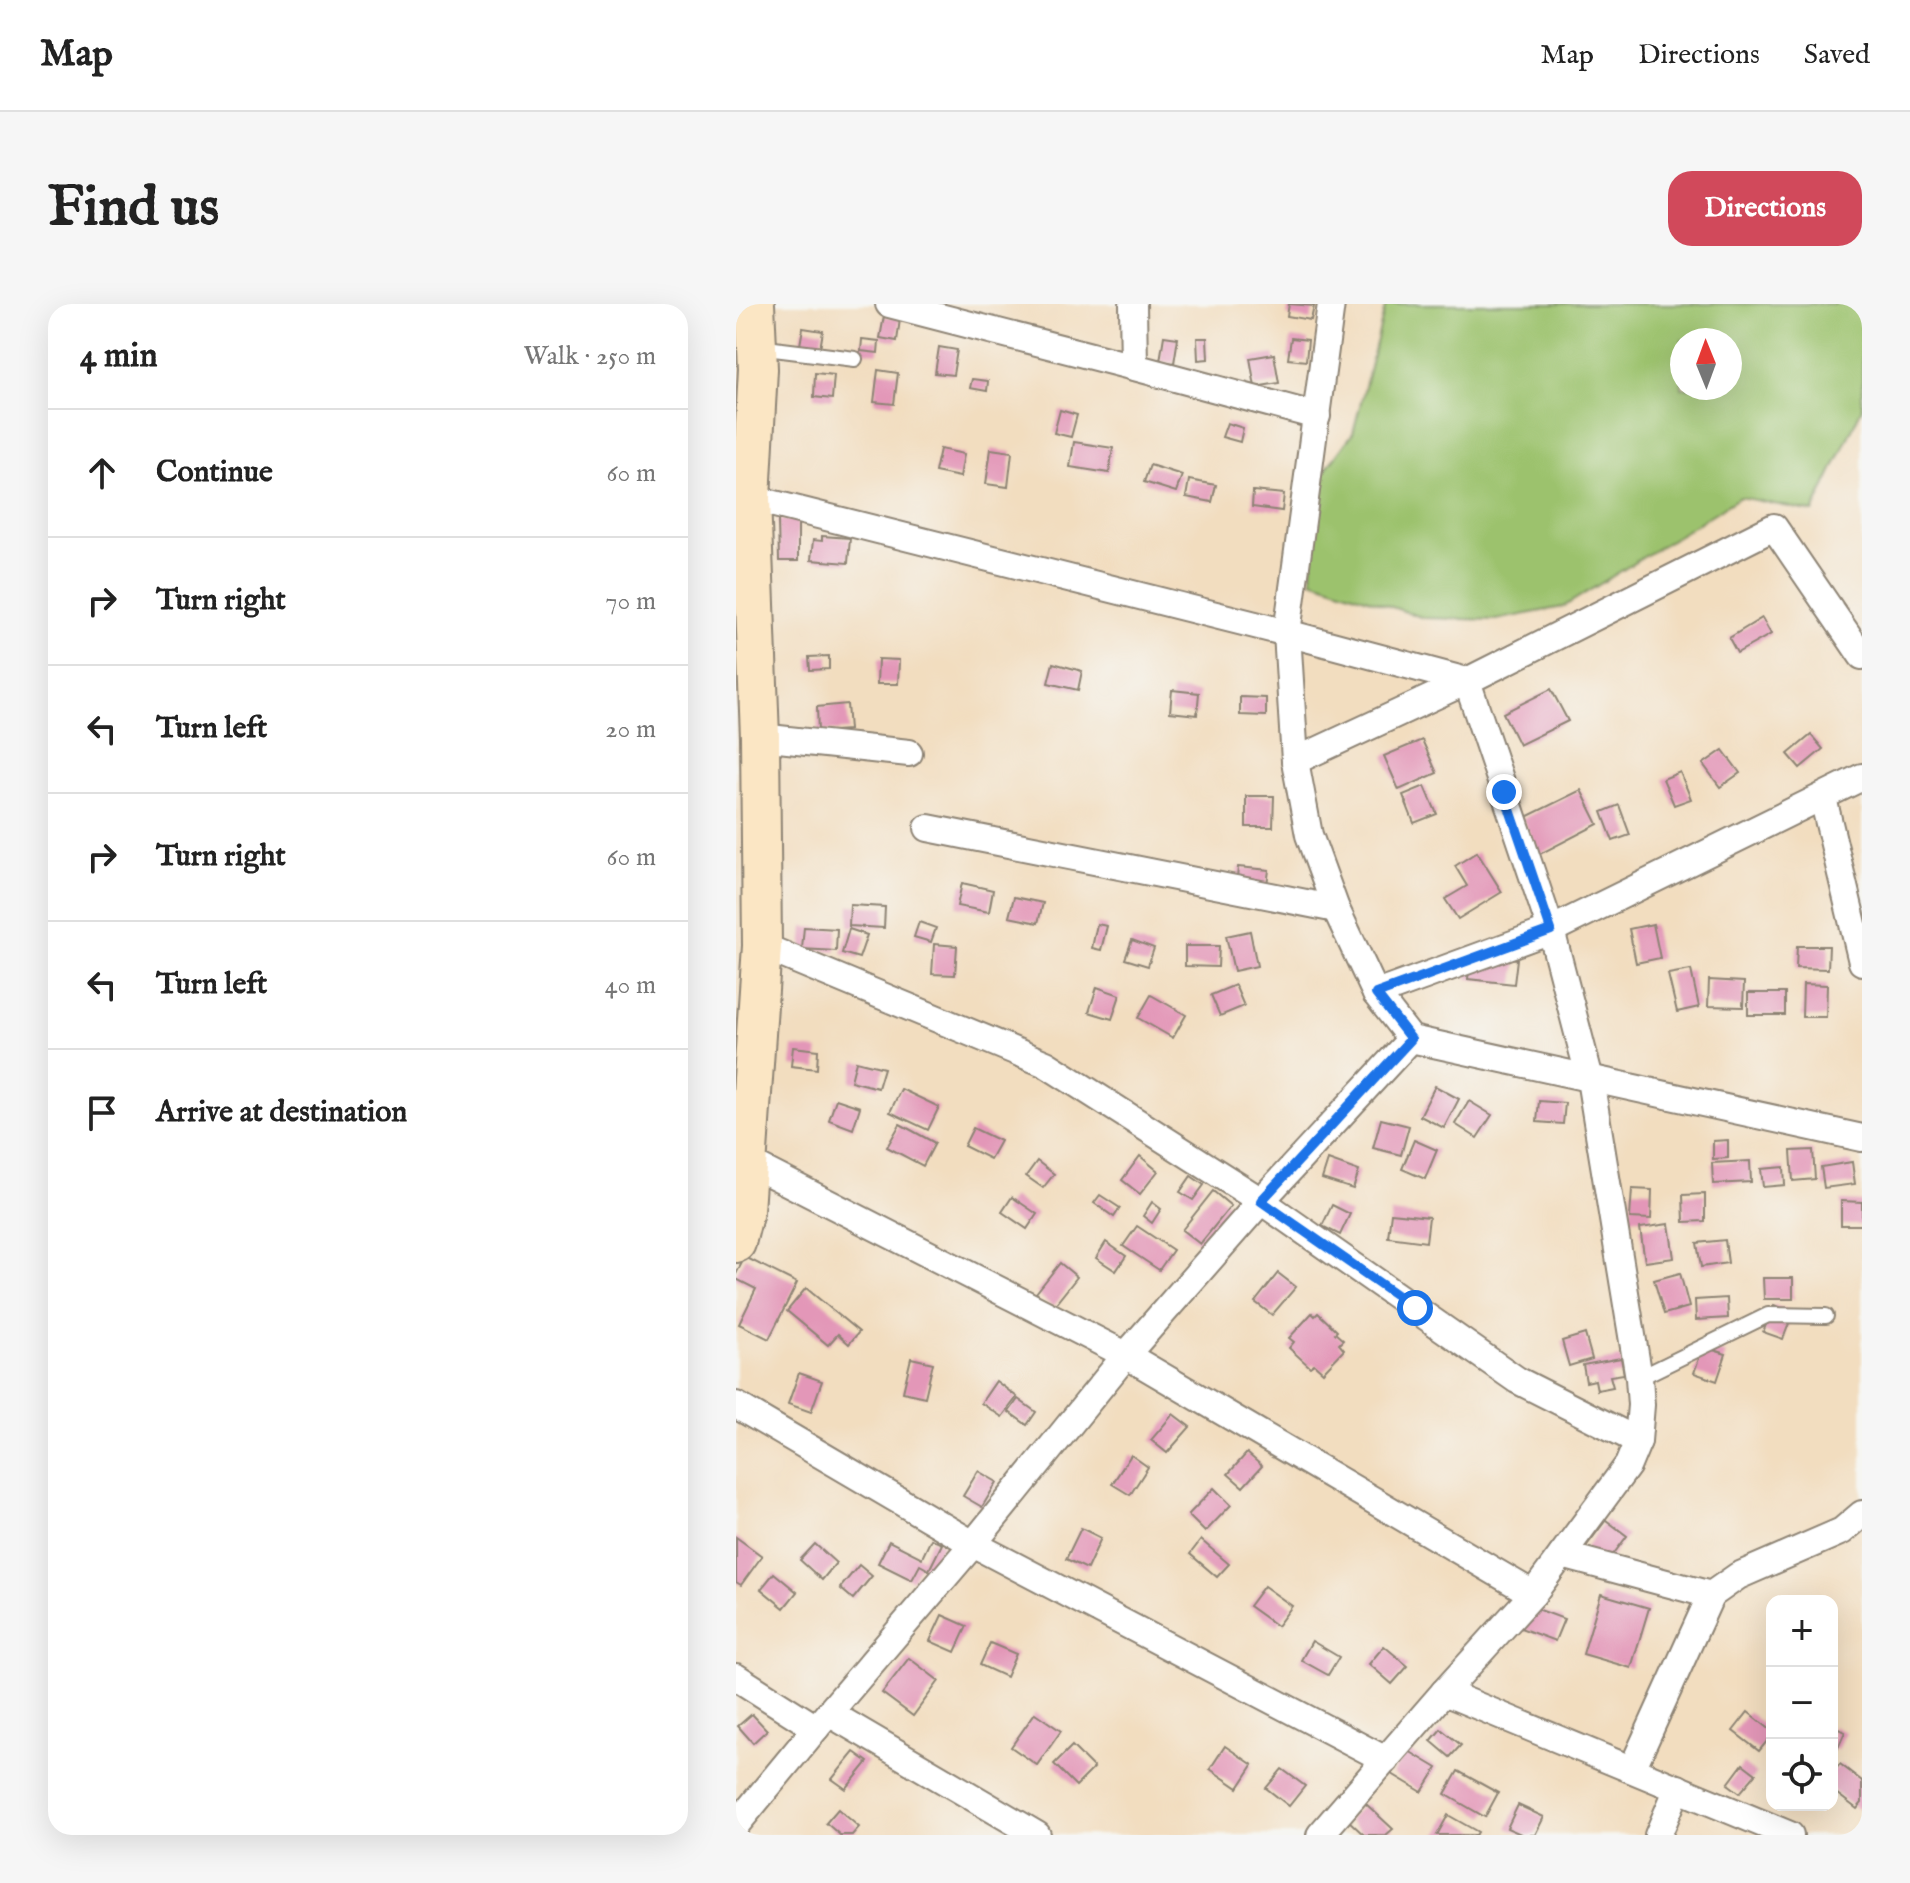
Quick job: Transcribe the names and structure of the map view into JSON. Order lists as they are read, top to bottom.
{
  "north": "top",
  "page": {
    "header": "Map",
    "nav": ["Map", "Directions", "Saved"],
    "buttons": "Directions",
    "title": "Find us",
    "heading": ["4 min", "Walk · 250 m"],
    "list": [
      ["Continue", "60 m"],
      ["Turn right", "70 m"],
      ["Turn left", "20 m"],
      ["Turn right", "60 m"],
      ["Turn left", "40 m"],
      "Arrive at destination"
    ],
    "map_buttons": ["+", "−"]
  }
}
